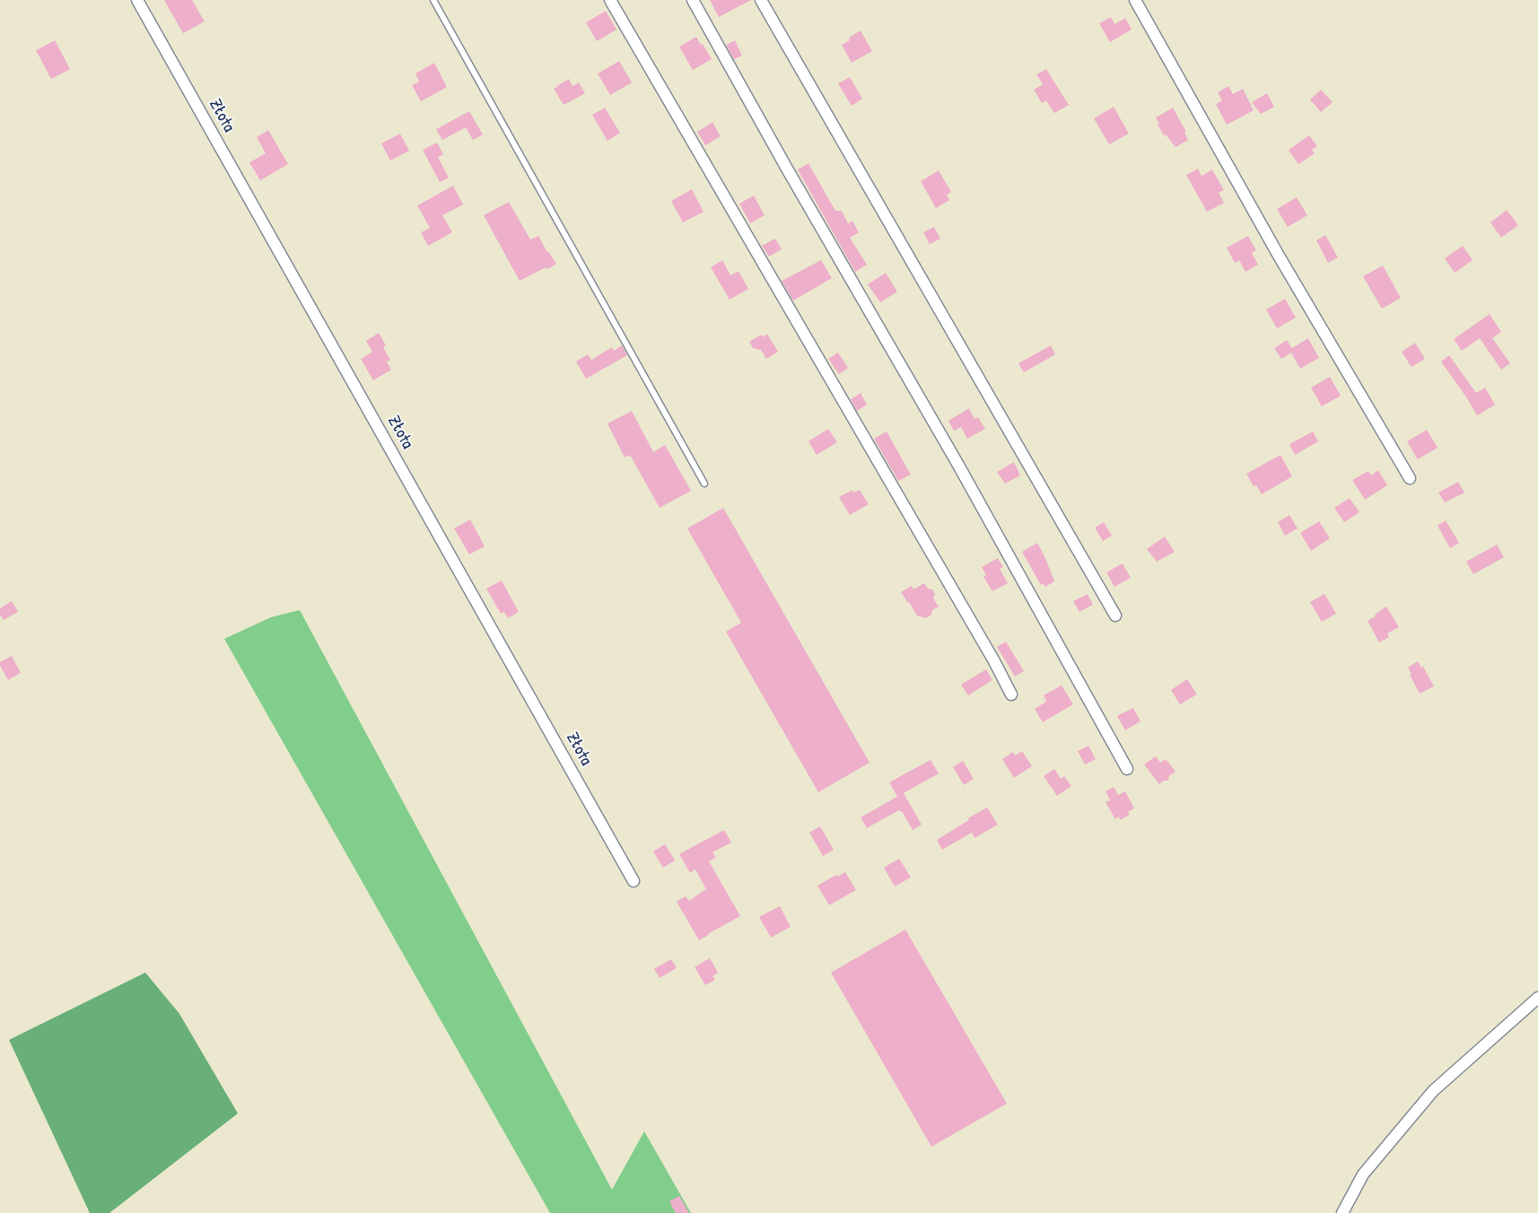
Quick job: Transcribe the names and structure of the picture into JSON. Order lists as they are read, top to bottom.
{
  "streets": {
    "street": ["Złota"]
  }
}
